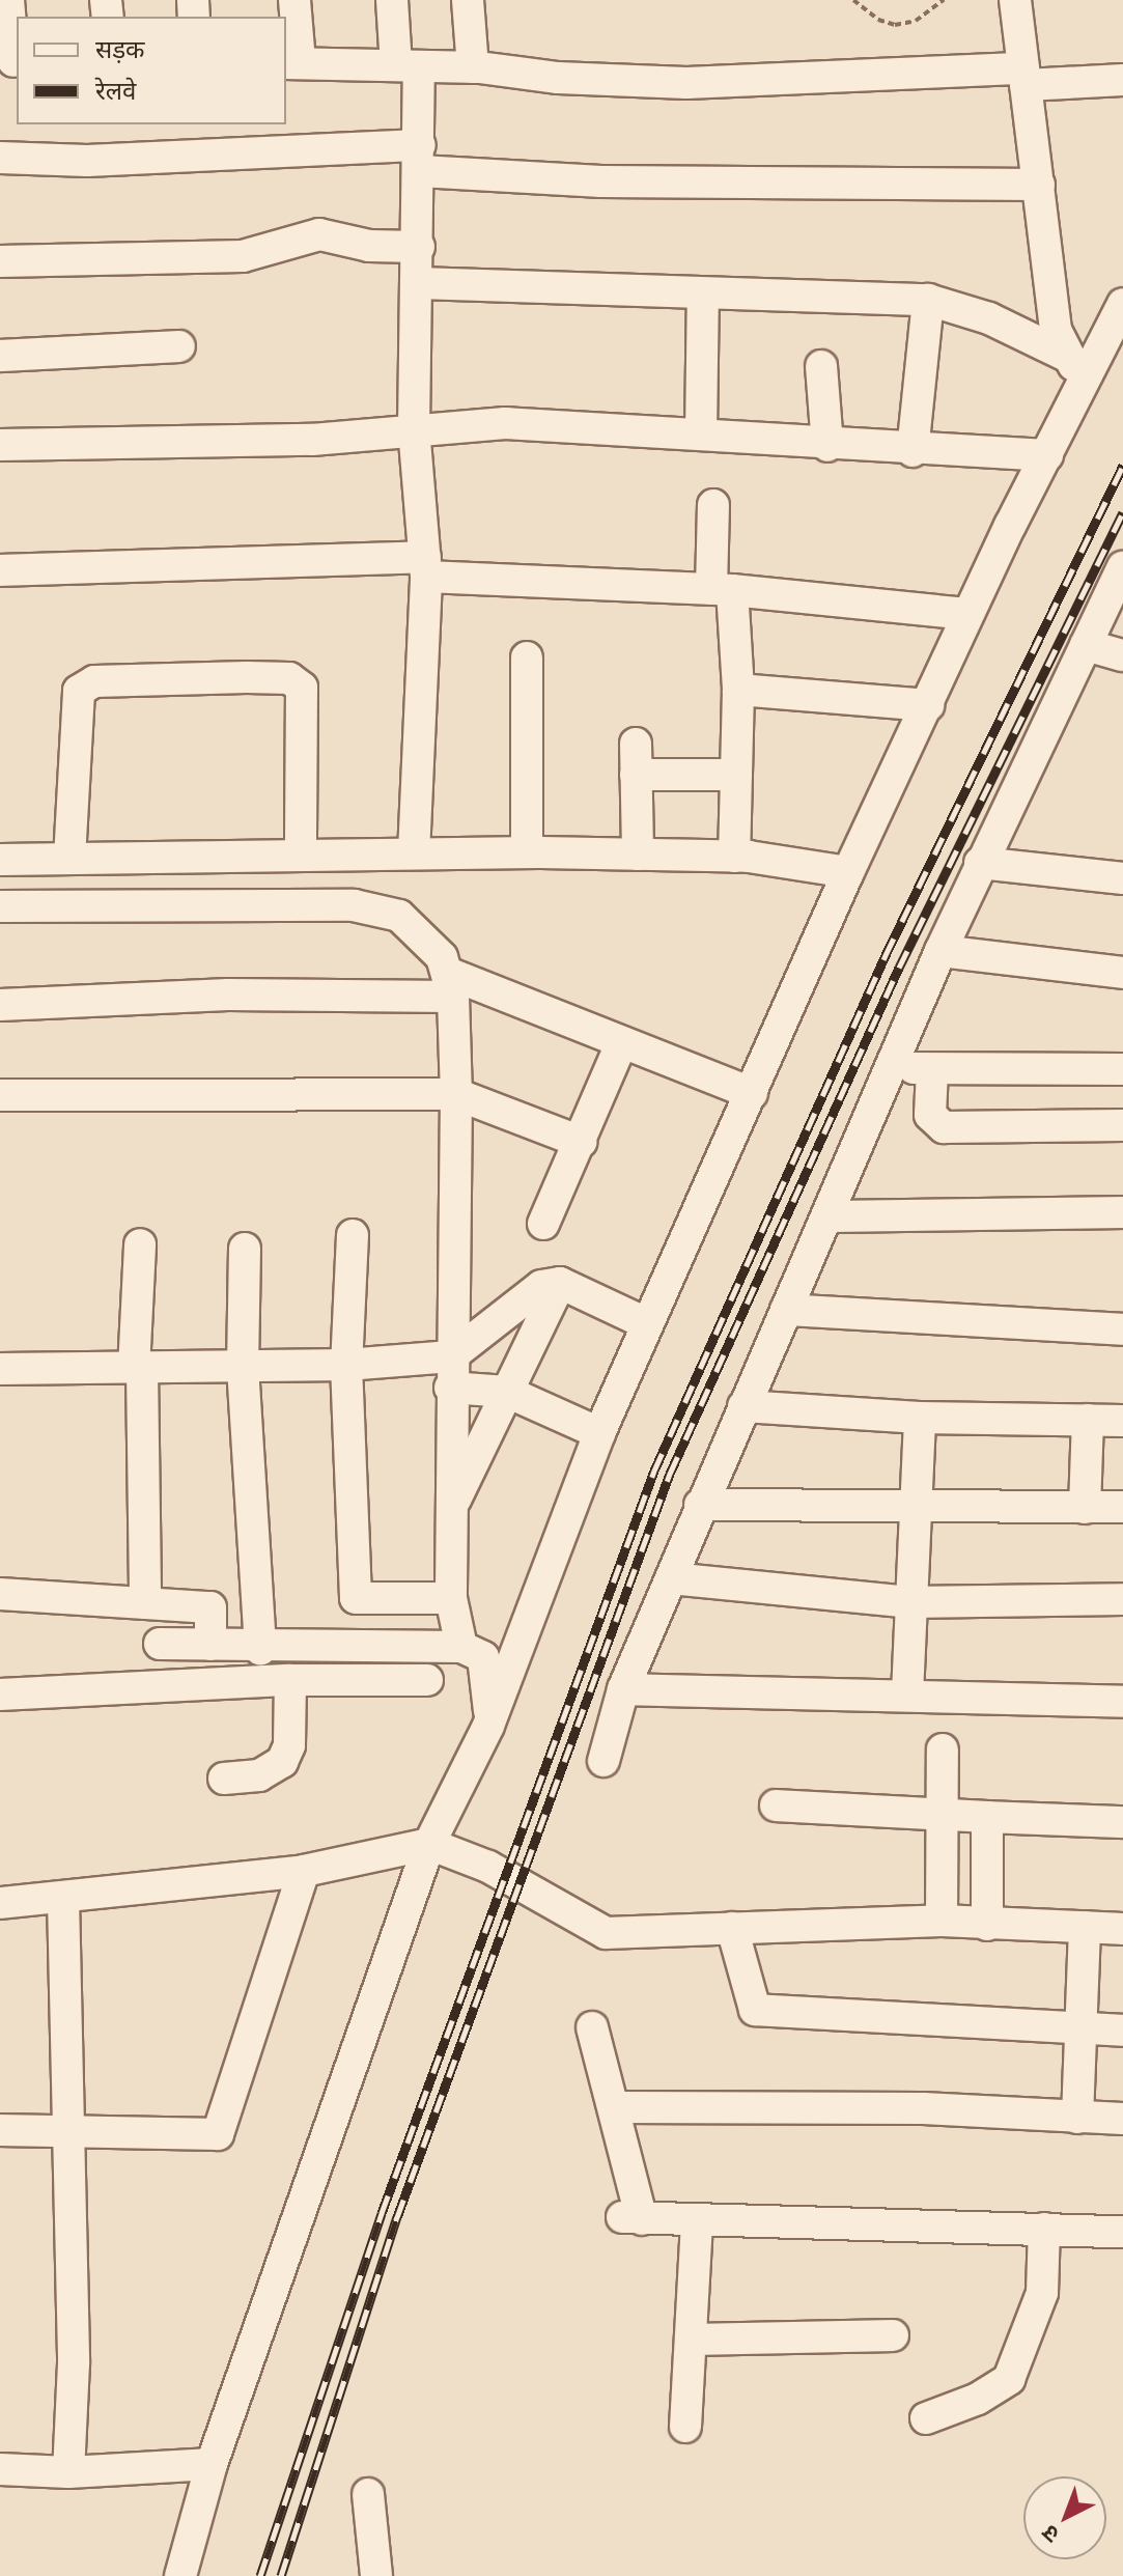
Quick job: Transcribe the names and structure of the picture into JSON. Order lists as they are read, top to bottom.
{
  "legend": ["सड़क", "रेलवे"],
  "north": "bottom left"
}
